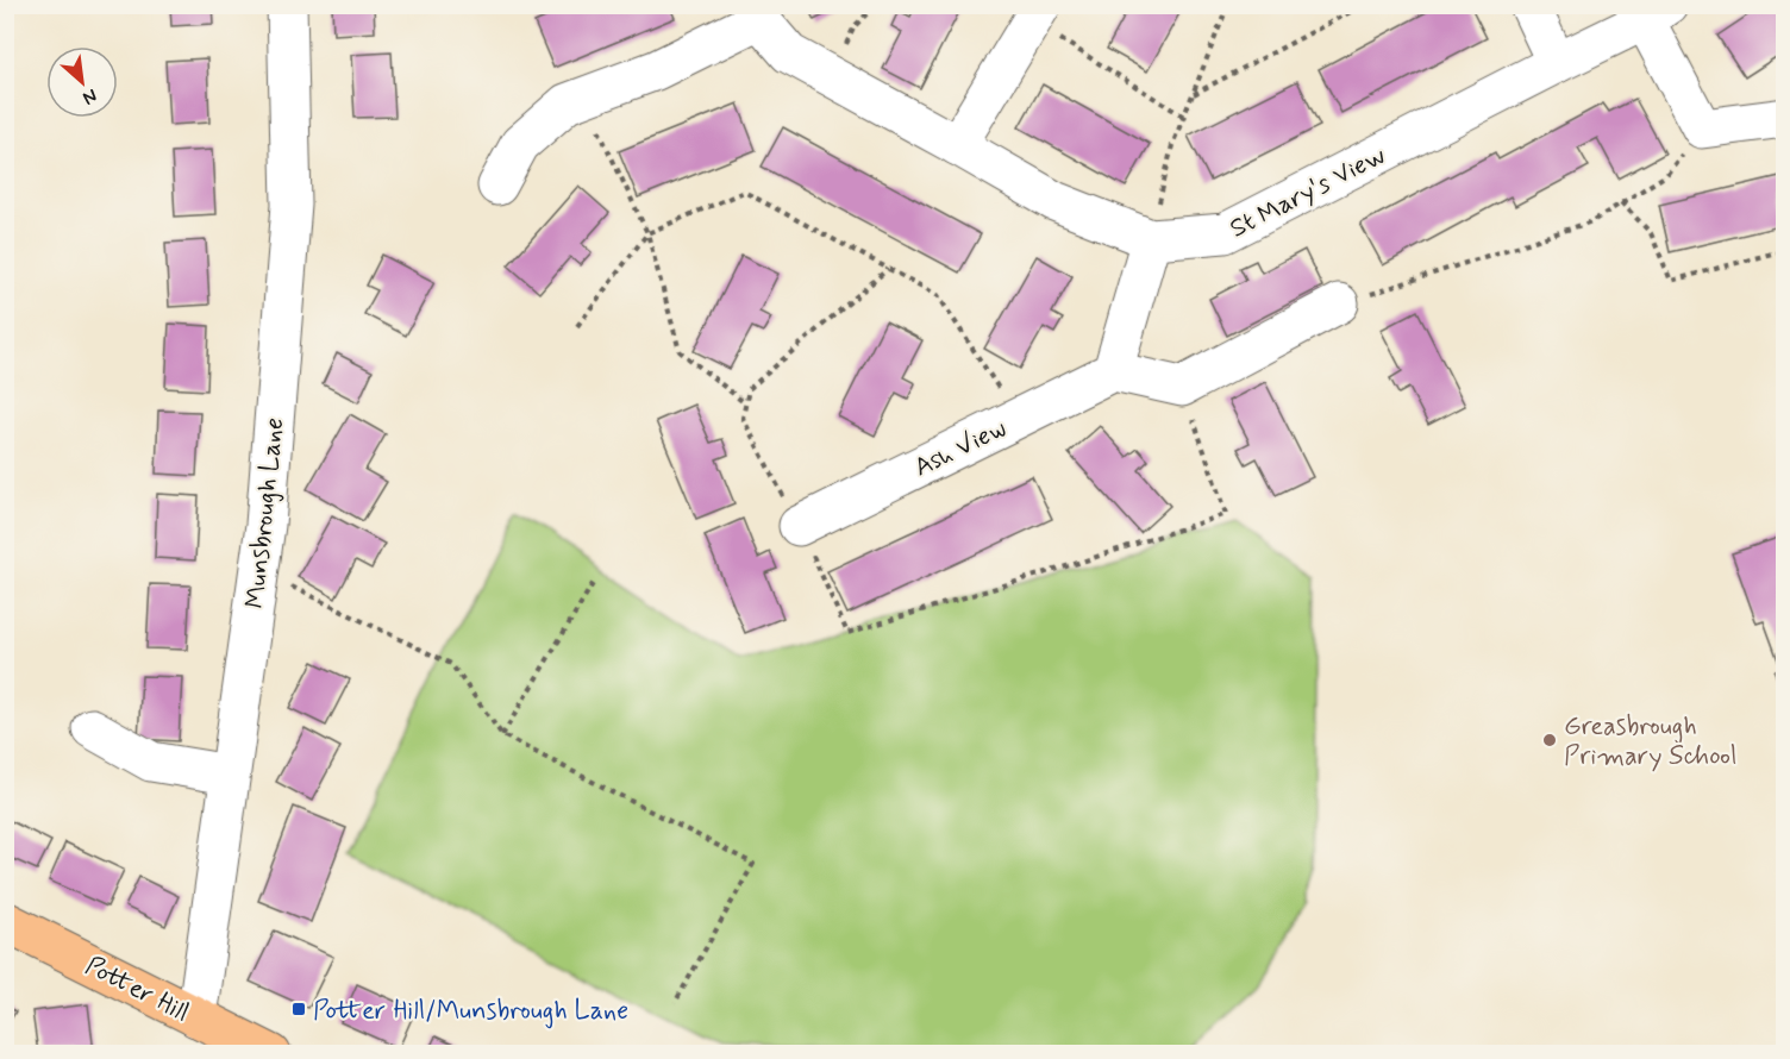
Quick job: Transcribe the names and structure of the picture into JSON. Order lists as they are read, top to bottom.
{
  "streets": {
    "main road": ["Potter Hill"],
    "street": ["St Mary's View", "Ash View", "Munsbrough Lane"]
  },
  "crossings": [
    ["Munsbrough Lane", "Potter Hill"]
  ],
  "places": {
    "other": ["Greasbrough Primary School"],
    "transit": ["Potter Hill/Munsbrough Lane"]
  },
  "north": "bottom right"
}
